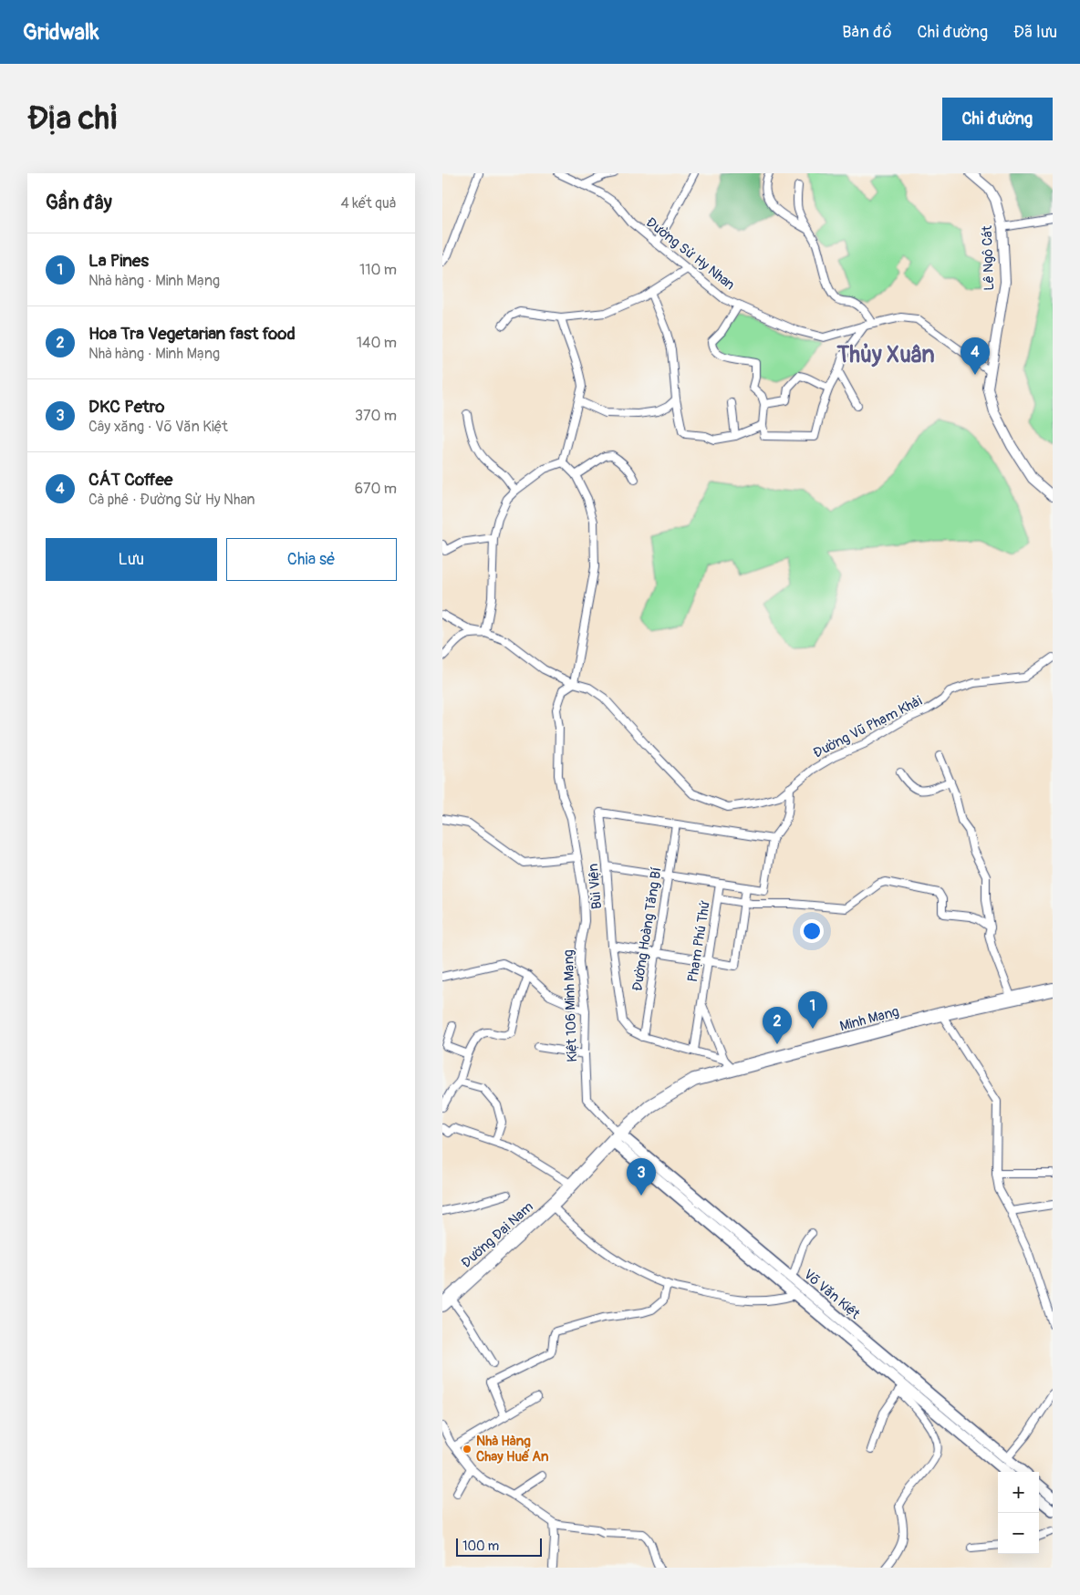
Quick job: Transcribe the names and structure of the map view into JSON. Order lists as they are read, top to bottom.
{
  "streets": {
    "highway": ["Minh Mạng", "Đường Đại Nam"],
    "main road": ["Võ Văn Kiệt"],
    "street": [
      "Đường Sử Hy Nhan",
      "Lê Ngô Cát",
      "Đường Vũ Phạm Khải",
      "Bùi Viện",
      "Đường Hoàng Tăng Bí",
      "Phạm Phú Thứ",
      "Kiệt 106 Minh Mạng"
    ]
  },
  "crossings": [
    ["Đường Sử Hy Nhan", "Lê Ngô Cát"],
    ["Đường Vũ Phạm Khải", "Kiệt 106 Minh Mạng"],
    ["Bùi Viện", "Đường Hoàng Tăng Bí"],
    ["Bùi Viện", "Phạm Phú Thứ"],
    ["Phạm Phú Thứ", "Minh Mạng"],
    ["Kiệt 106 Minh Mạng", "Minh Mạng"],
    ["Kiệt 106 Minh Mạng", "Võ Văn Kiệt"],
    ["Minh Mạng", "Võ Văn Kiệt"]
  ],
  "districts": ["Thủy Xuân"],
  "places": ["Nhà Hàng Chay Huế An"],
  "scale_bar": "100 m",
  "page": {
    "header": "Gridwalk",
    "nav": ["Bản đồ", "Chỉ đường", "Đã lưu"],
    "buttons": [
      "Chỉ đường",
      ["Lưu", "Chia sẻ"]
    ],
    "title": "Địa chỉ",
    "heading": ["Gần đây", "4 kết quả"],
    "list": [
      {
        "mark": "1",
        "name": "La Pines",
        "note": "Nhà hàng · Minh Mạng",
        "value": "110 m"
      },
      {
        "mark": "2",
        "name": "Hoa Tra Vegetarian fast food",
        "note": "Nhà hàng · Minh Mạng",
        "value": "140 m"
      },
      {
        "mark": "3",
        "name": "DKC Petro",
        "note": "Cây xăng · Võ Văn Kiệt",
        "value": "370 m"
      },
      {
        "mark": "4",
        "name": "CÁT Coffee",
        "note": "Cà phê · Đường Sử Hy Nhan",
        "value": "670 m"
      }
    ],
    "pins": [
      "4",
      "1",
      "2",
      "3"
    ],
    "map_buttons": ["+", "−"],
    "scale": "100 m"
  }
}
